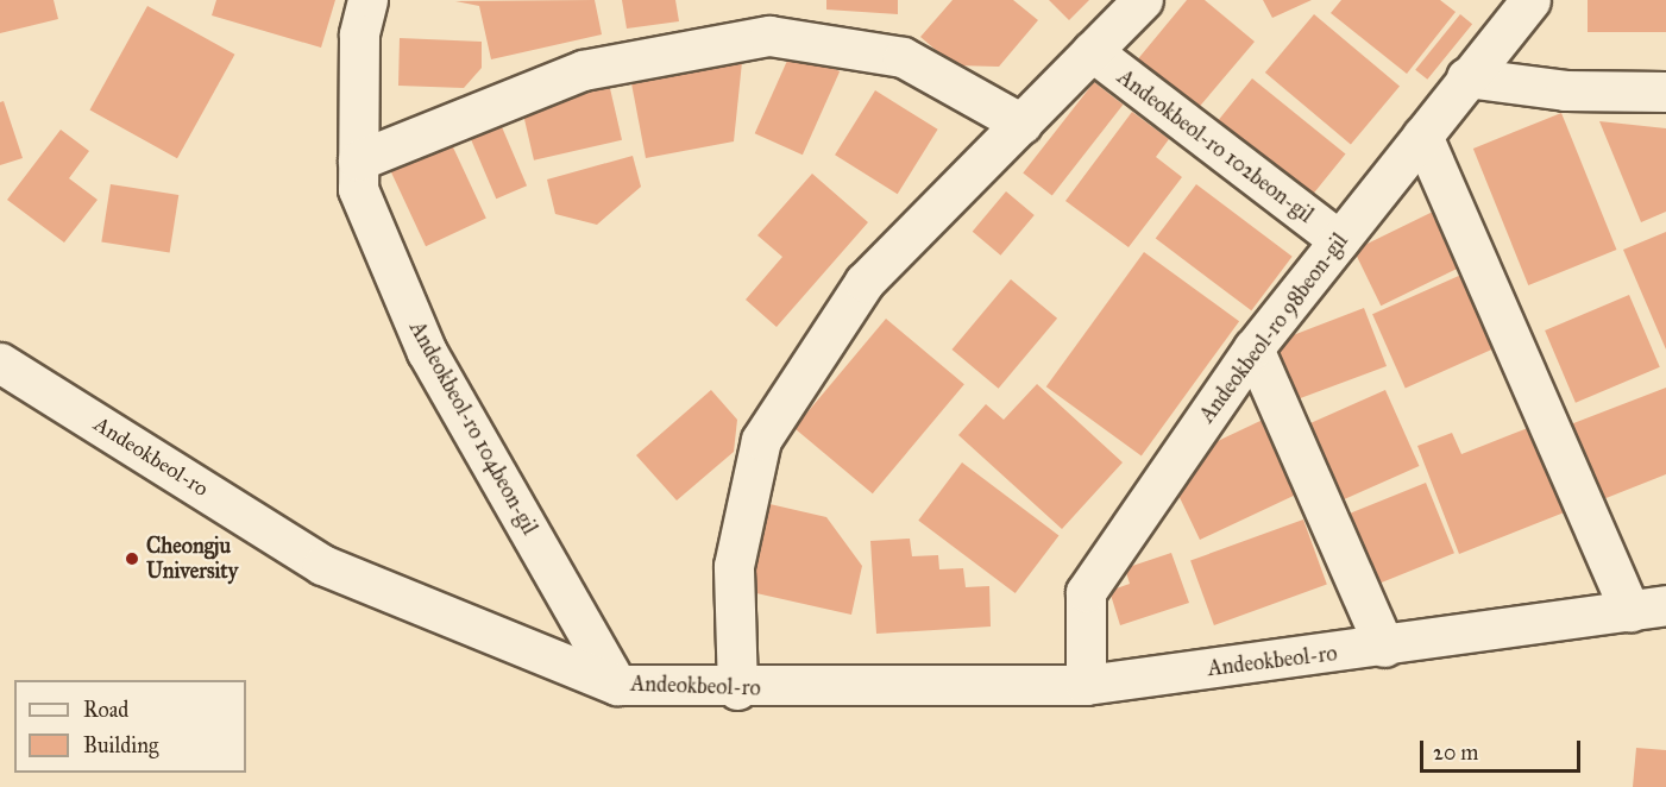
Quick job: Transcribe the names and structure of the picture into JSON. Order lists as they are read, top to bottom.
{
  "streets": {
    "street": [
      "Andeokbeol-ro 102beon-gil",
      "Andeokbeol-ro 98beon-gil",
      "Andeokbeol-ro 104beon-gil",
      "Andeokbeol-ro"
    ]
  },
  "crossings": [
    ["Andeokbeol-ro 102beon-gil", "Andeokbeol-ro 98beon-gil"],
    ["Andeokbeol-ro 98beon-gil", "Andeokbeol-ro"],
    ["Andeokbeol-ro 104beon-gil", "Andeokbeol-ro"]
  ],
  "places": ["Cheongju University"],
  "legend": ["Road", "Building"],
  "scale_bar": "20 m"
}
